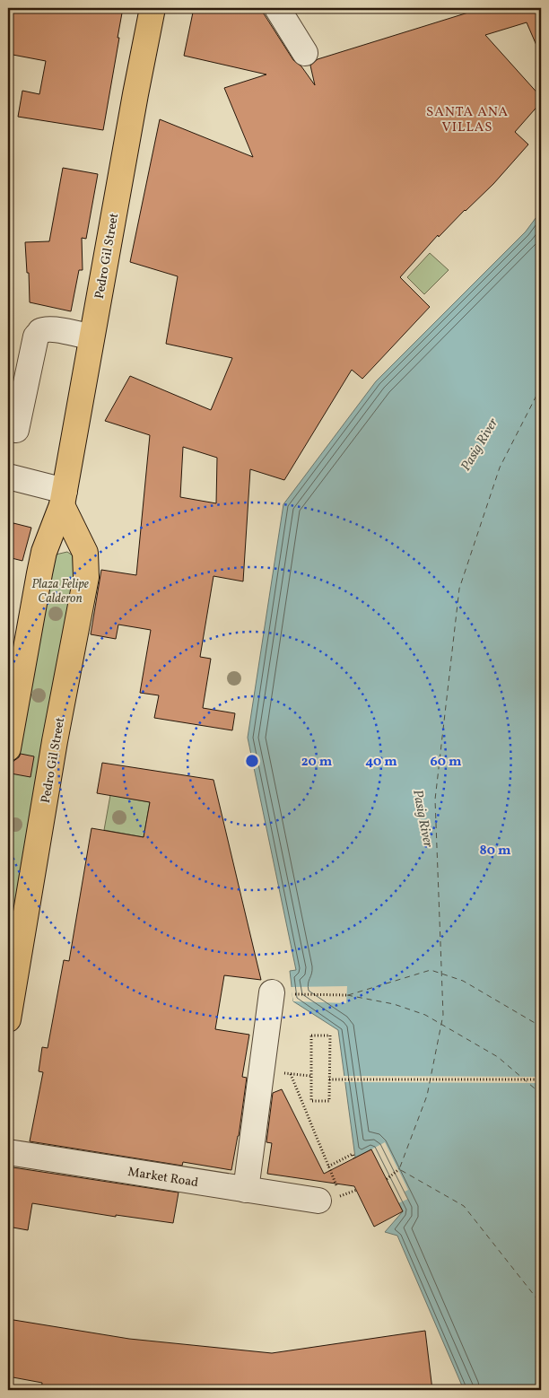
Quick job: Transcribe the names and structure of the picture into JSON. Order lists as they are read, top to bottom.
{
  "streets": {
    "main road": ["Pedro Gil Street"],
    "street": ["Market Road"]
  },
  "districts": ["SANTA ANA VILLAS"],
  "water": ["Pasig River"],
  "parks": ["Plaza Felipe Calderon"],
  "rings": [
    "20 m",
    "40 m",
    "60 m",
    "80 m"
  ]
}
